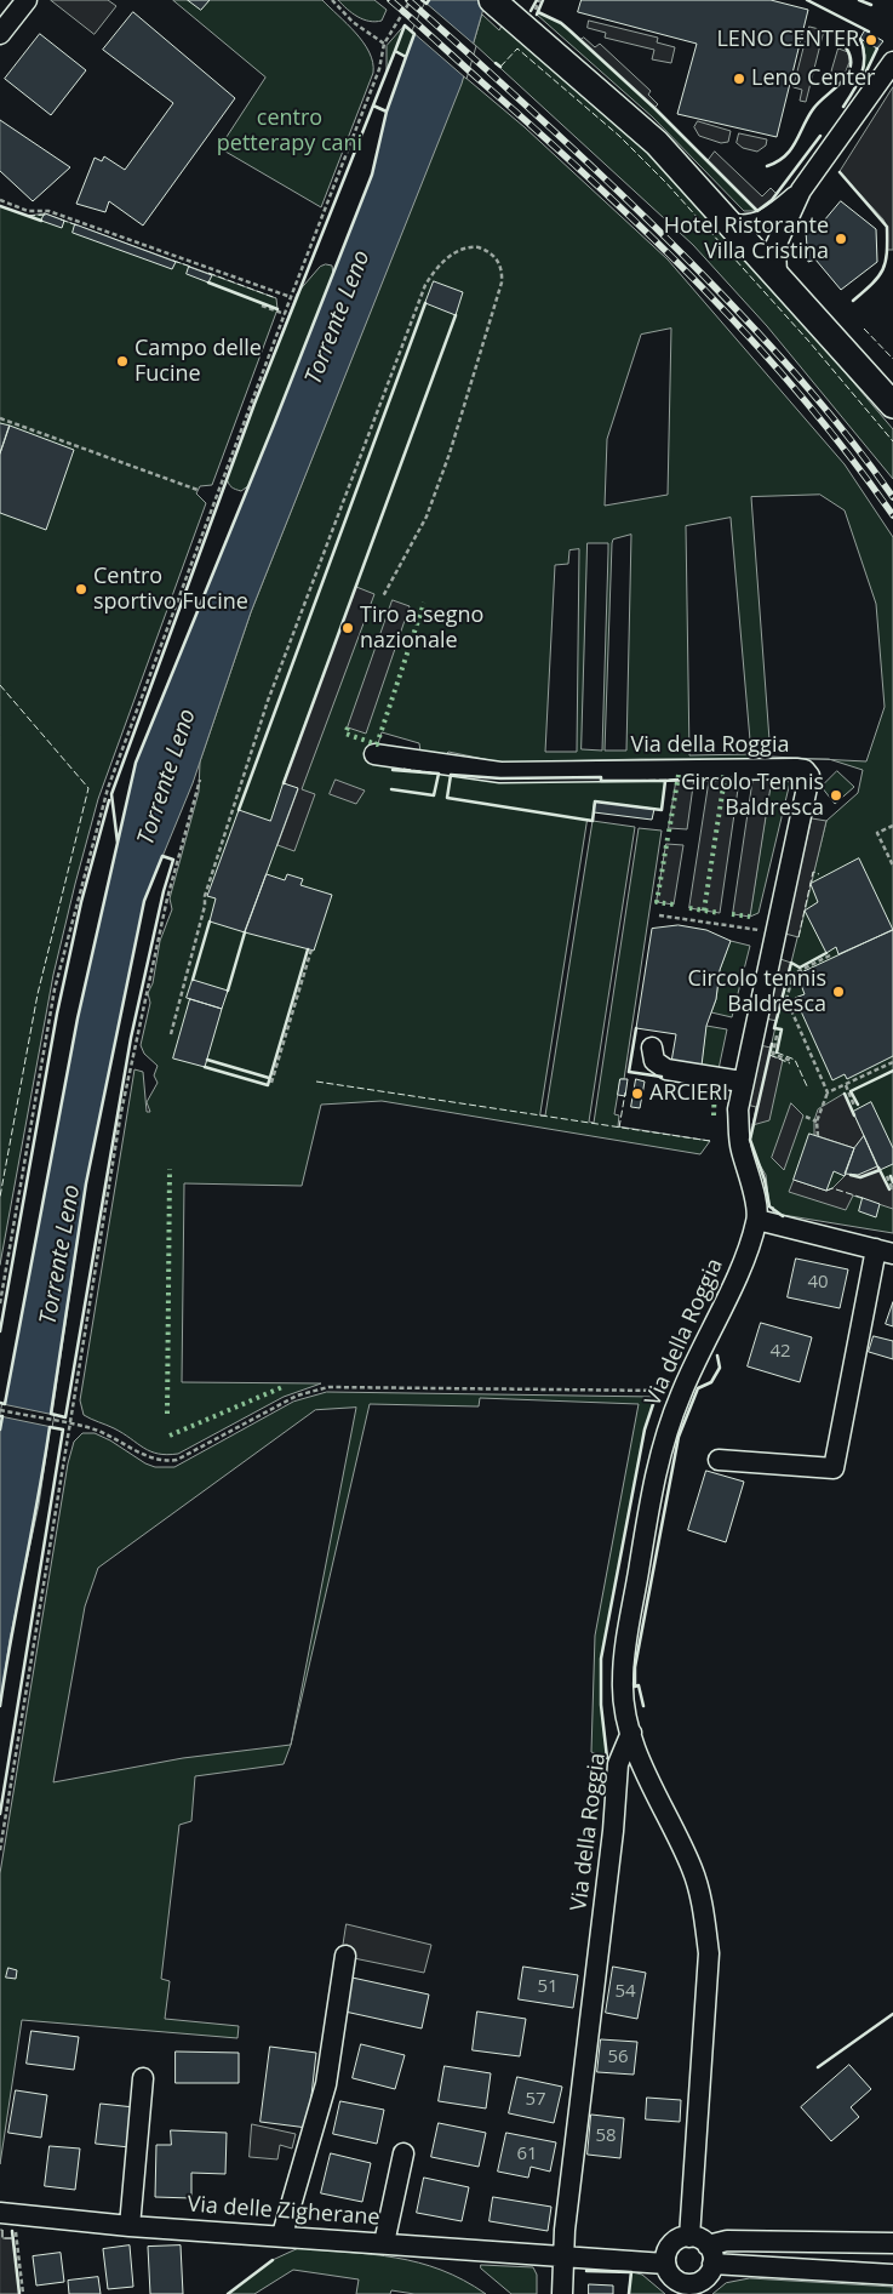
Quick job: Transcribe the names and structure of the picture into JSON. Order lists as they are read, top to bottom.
{
  "streets": {
    "street": ["Via della Roggia", "Via delle Zigherane"]
  },
  "crossings": [
    ["Via della Roggia", "Via delle Zigherane"]
  ],
  "water": ["Torrente Leno"],
  "parks": ["centro petterapy cani"],
  "places": [
    "LENO CENTER",
    "Leno Center",
    "Hotel Ristorante Villa Cristina",
    "Campo delle Fucine",
    "Centro sportivo Fucine",
    "Tiro a segno nazionale",
    "Circolo Tennis Baldresca",
    "Circolo tennis Baldresca",
    "ARCIERI"
  ],
  "house_numbers": [
    "40",
    "42",
    "51",
    "54",
    "56",
    "57",
    "58",
    "61"
  ]
}
